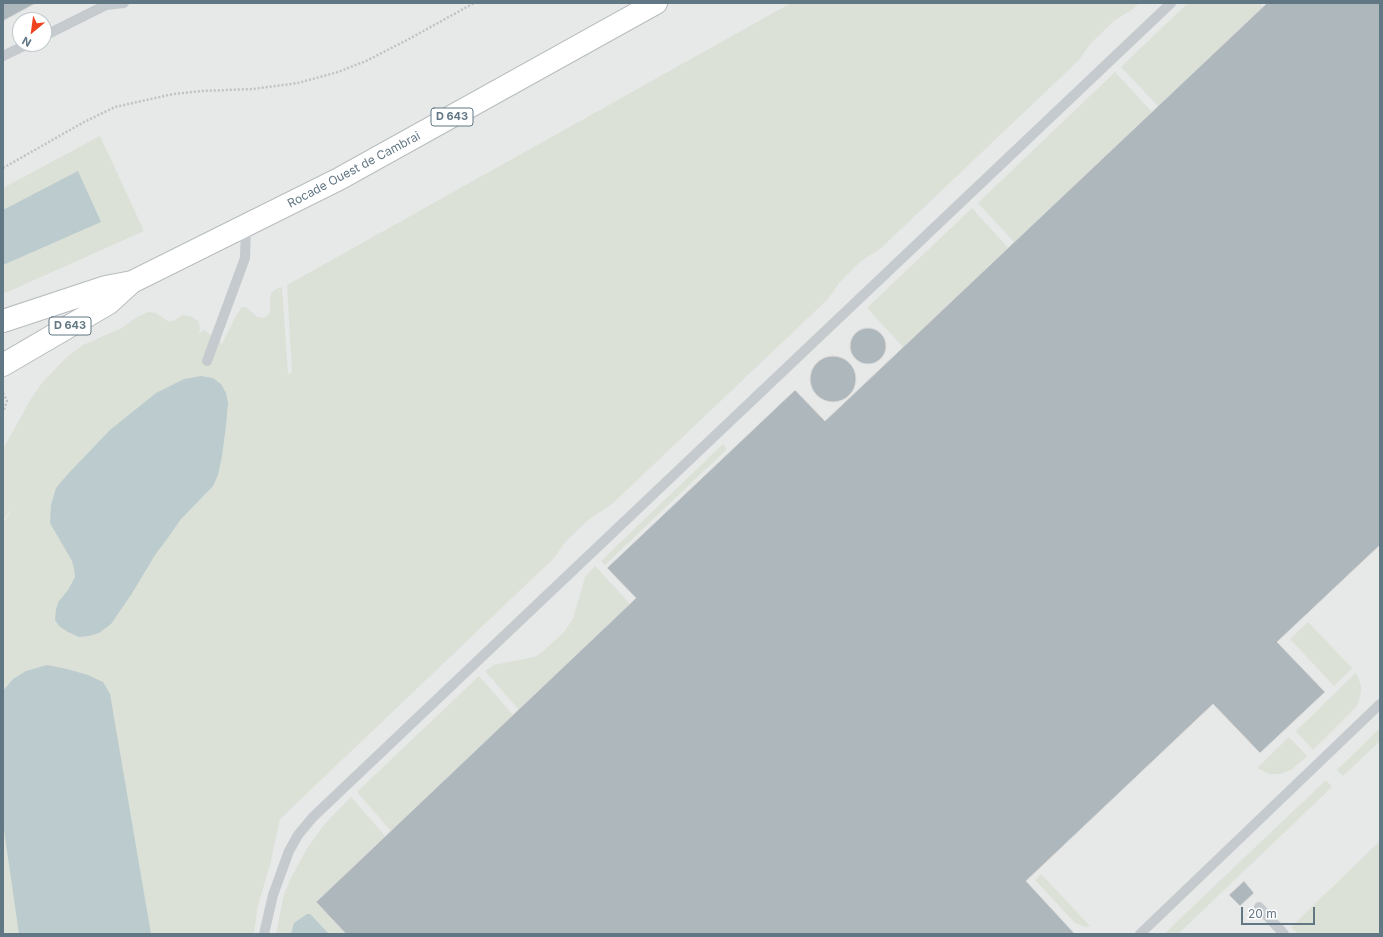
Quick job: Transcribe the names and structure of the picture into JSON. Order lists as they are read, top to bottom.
{
  "streets": {
    "highway": ["D 643", "Rocade Ouest de Cambrai"]
  },
  "scale_bar": "20 m",
  "north": "bottom left"
}
